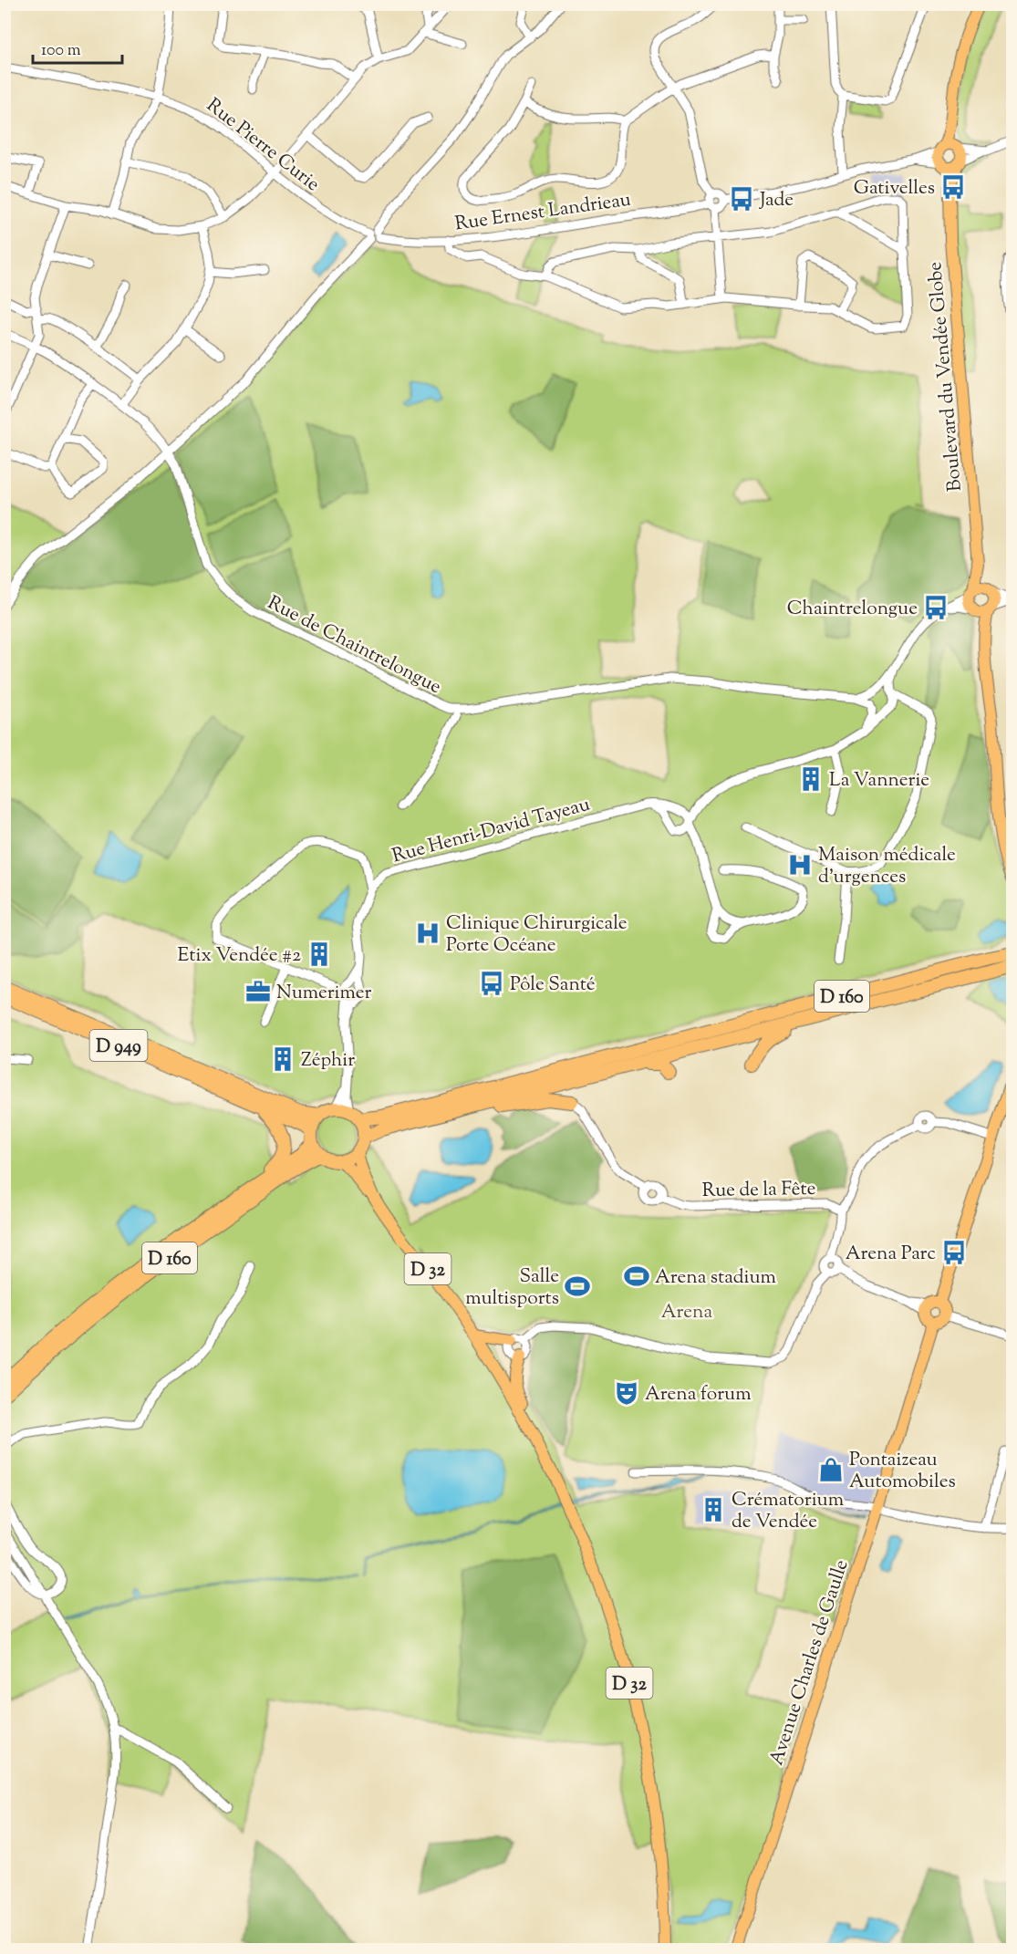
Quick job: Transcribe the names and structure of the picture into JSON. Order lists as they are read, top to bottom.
{
  "streets": {
    "highway": ["D 160", "D 949"],
    "main road": ["Boulevard du Vendée Globe", "D 32", "Avenue Charles de Gaulle"],
    "street": [
      "Rue Pierre Curie",
      "Rue Ernest Landrieau",
      "Rue de Chaintrelongue",
      "Rue Henri-David Tayeau",
      "Rue de la Fête"
    ]
  },
  "crossings": [
    ["Rue Pierre Curie", "Rue Ernest Landrieau"],
    ["D 160", "D 949"],
    ["D 160", "D 32"],
    ["D 949", "D 32"]
  ],
  "parks": ["Arena"],
  "places": {
    "bus stop": [
      "Gativelles",
      "Jade",
      "Chaintrelongue",
      "Pôle Santé",
      "Arena Parc"
    ],
    "building": [
      "La Vannerie",
      "Etix Vendée #2",
      "Zéphir",
      "Crématorium de Vendée"
    ],
    "hospital": ["Maison médicale d'urgences", "Clinique Chirurgicale Porte Océane"],
    "office": ["Numerimer"],
    "sports": ["Arena stadium", "Salle multisports"],
    "theatre": ["Arena forum"],
    "shop": ["Pontaizeau Automobiles"]
  },
  "scale_bar": "100 m"
}
